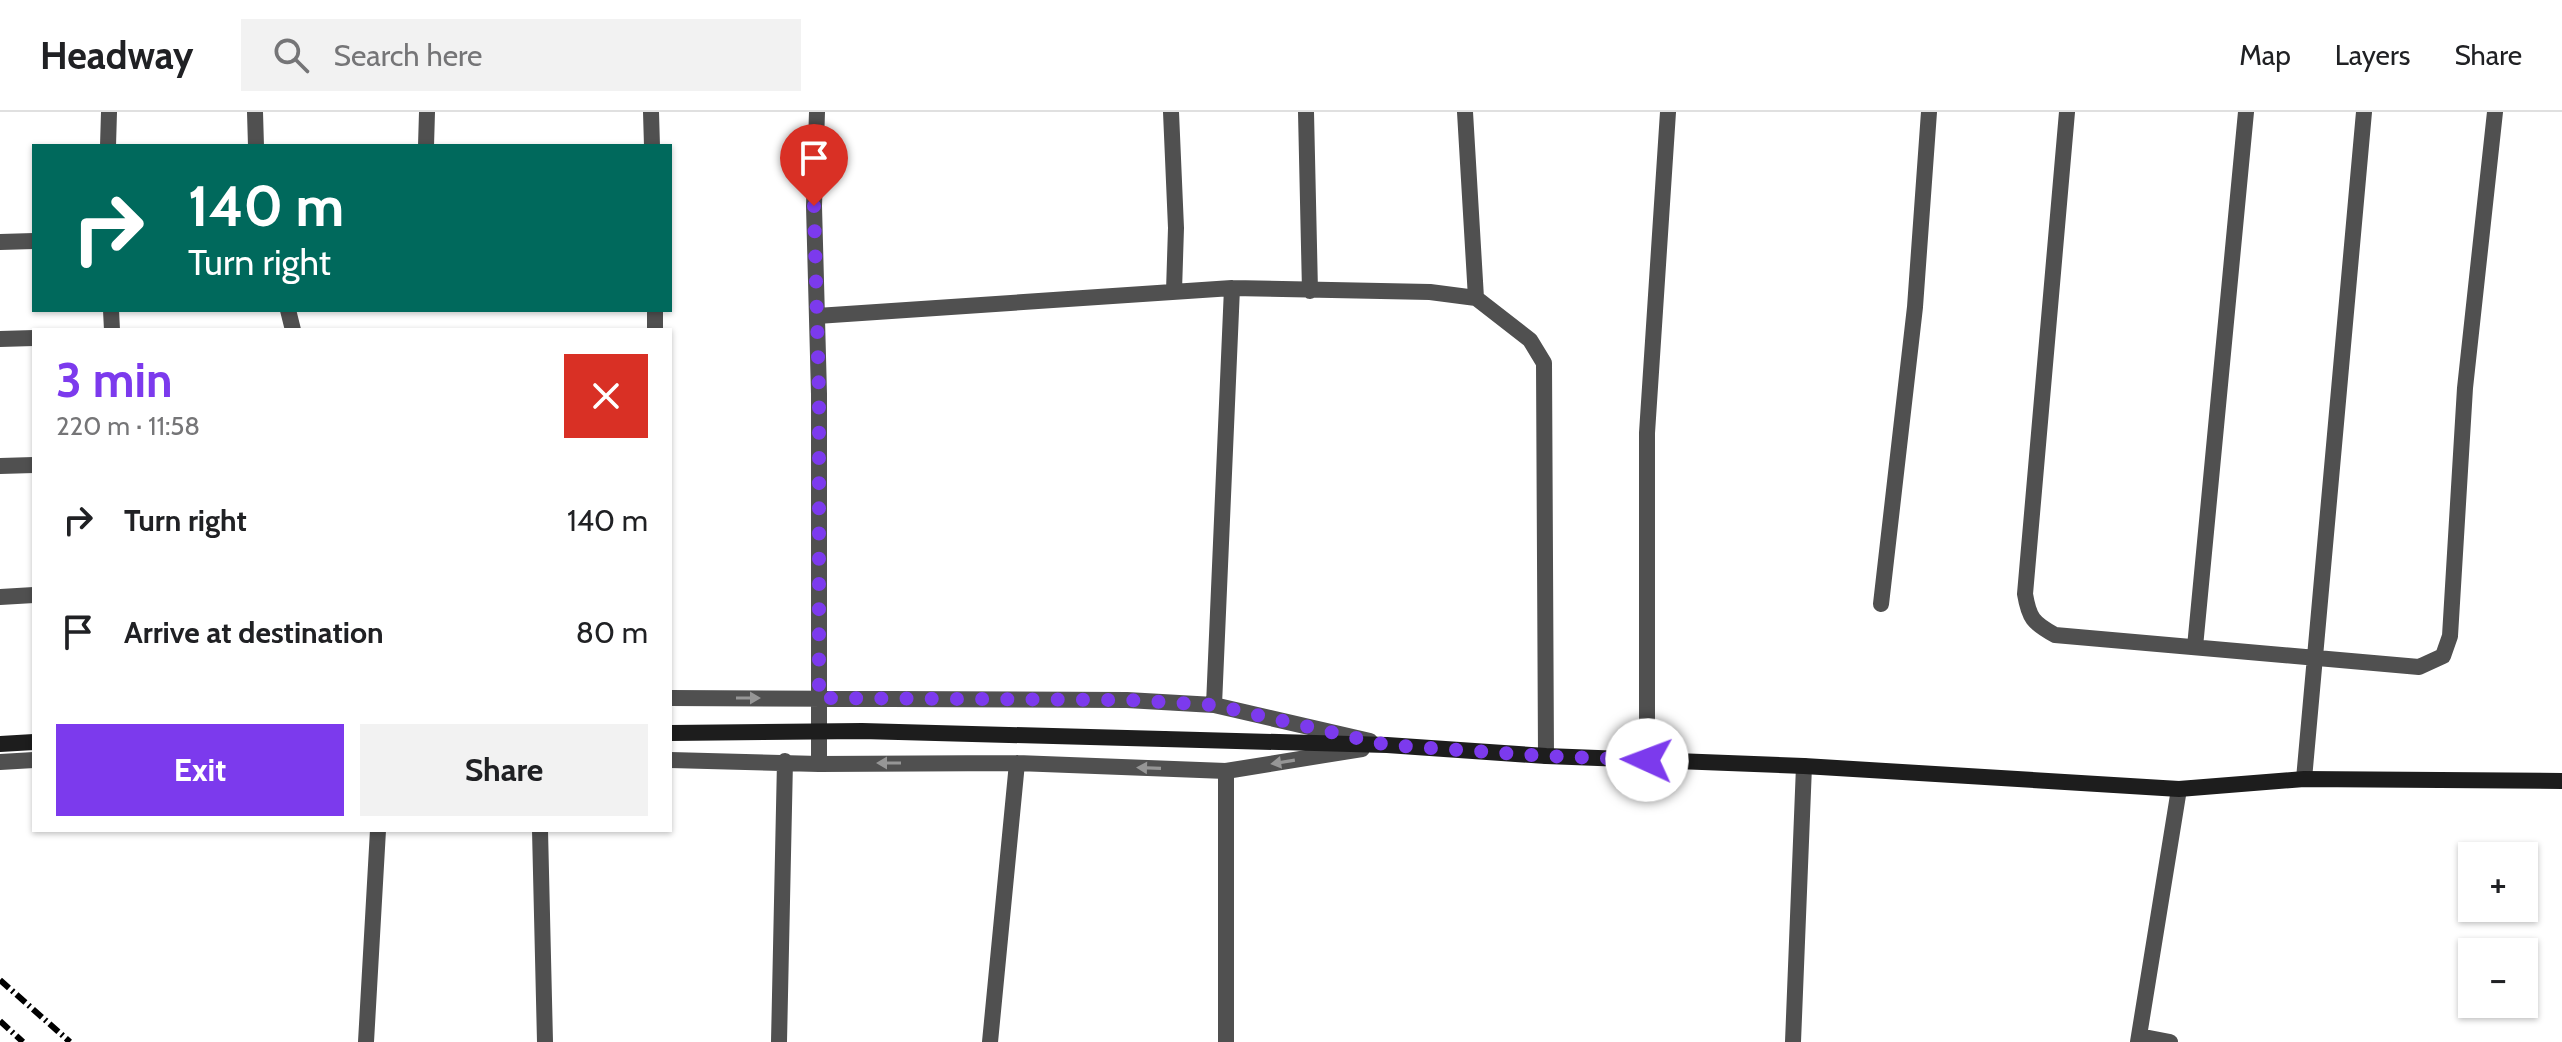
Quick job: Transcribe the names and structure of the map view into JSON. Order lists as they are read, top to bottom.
{
  "page": {
    "header": "Headway",
    "search": "Search here",
    "nav": ["Map", "Layers", "Share"],
    "turn": ["140 m", "Turn right"],
    "heading": ["3 min", "220 m · 11:58"],
    "list": [
      {
        "name": "Turn right",
        "value": "140 m"
      },
      {
        "name": "Arrive at destination",
        "value": "80 m"
      }
    ],
    "buttons": ["Exit", "Share"],
    "map_buttons": ["+", "−"]
  }
}
